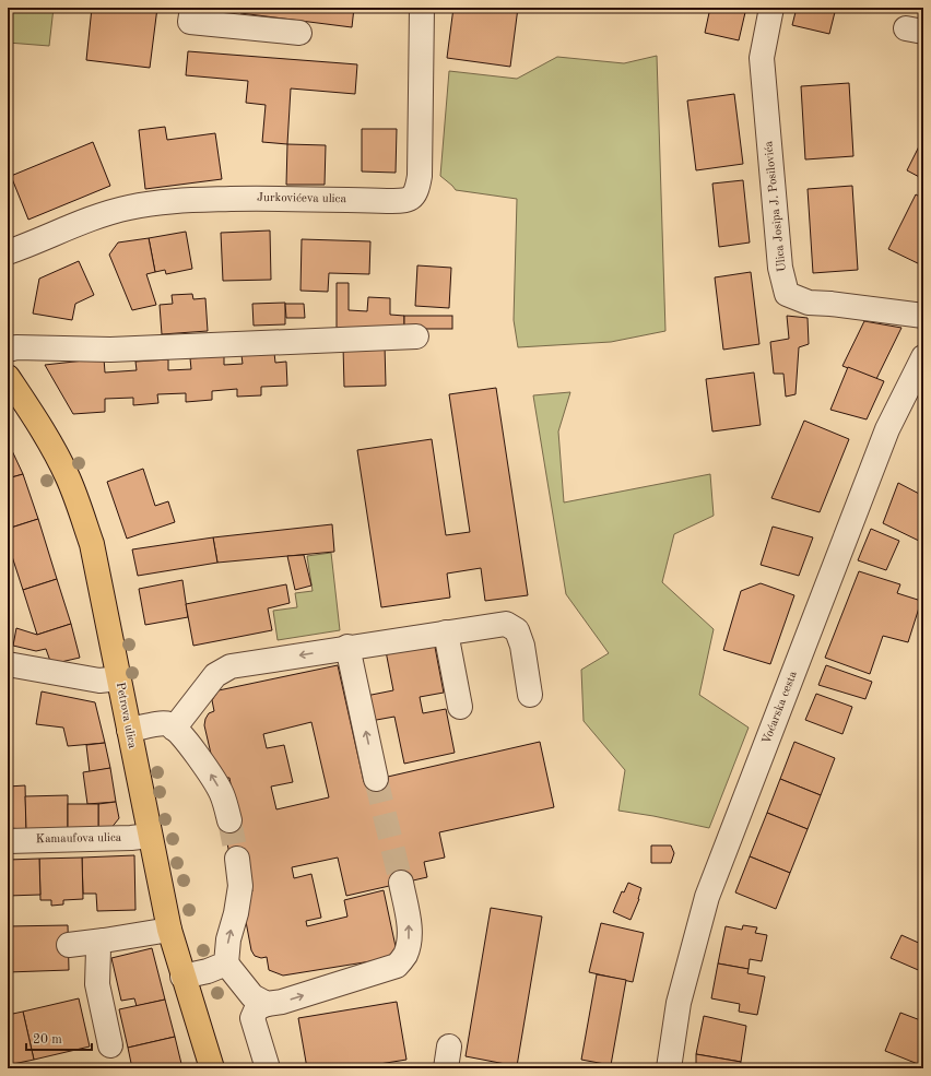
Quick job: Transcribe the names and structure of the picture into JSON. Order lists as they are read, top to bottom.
{
  "streets": {
    "main road": ["Petrova ulica"],
    "street": [
      "Jurkovićeva ulica",
      "Ulica Josipa J. Posilovića",
      "Voćarska cesta",
      "Kamaufova ulica"
    ]
  },
  "crossings": [
    ["Petrova ulica", "Kamaufova ulica"]
  ],
  "scale_bar": "20 m"
}
